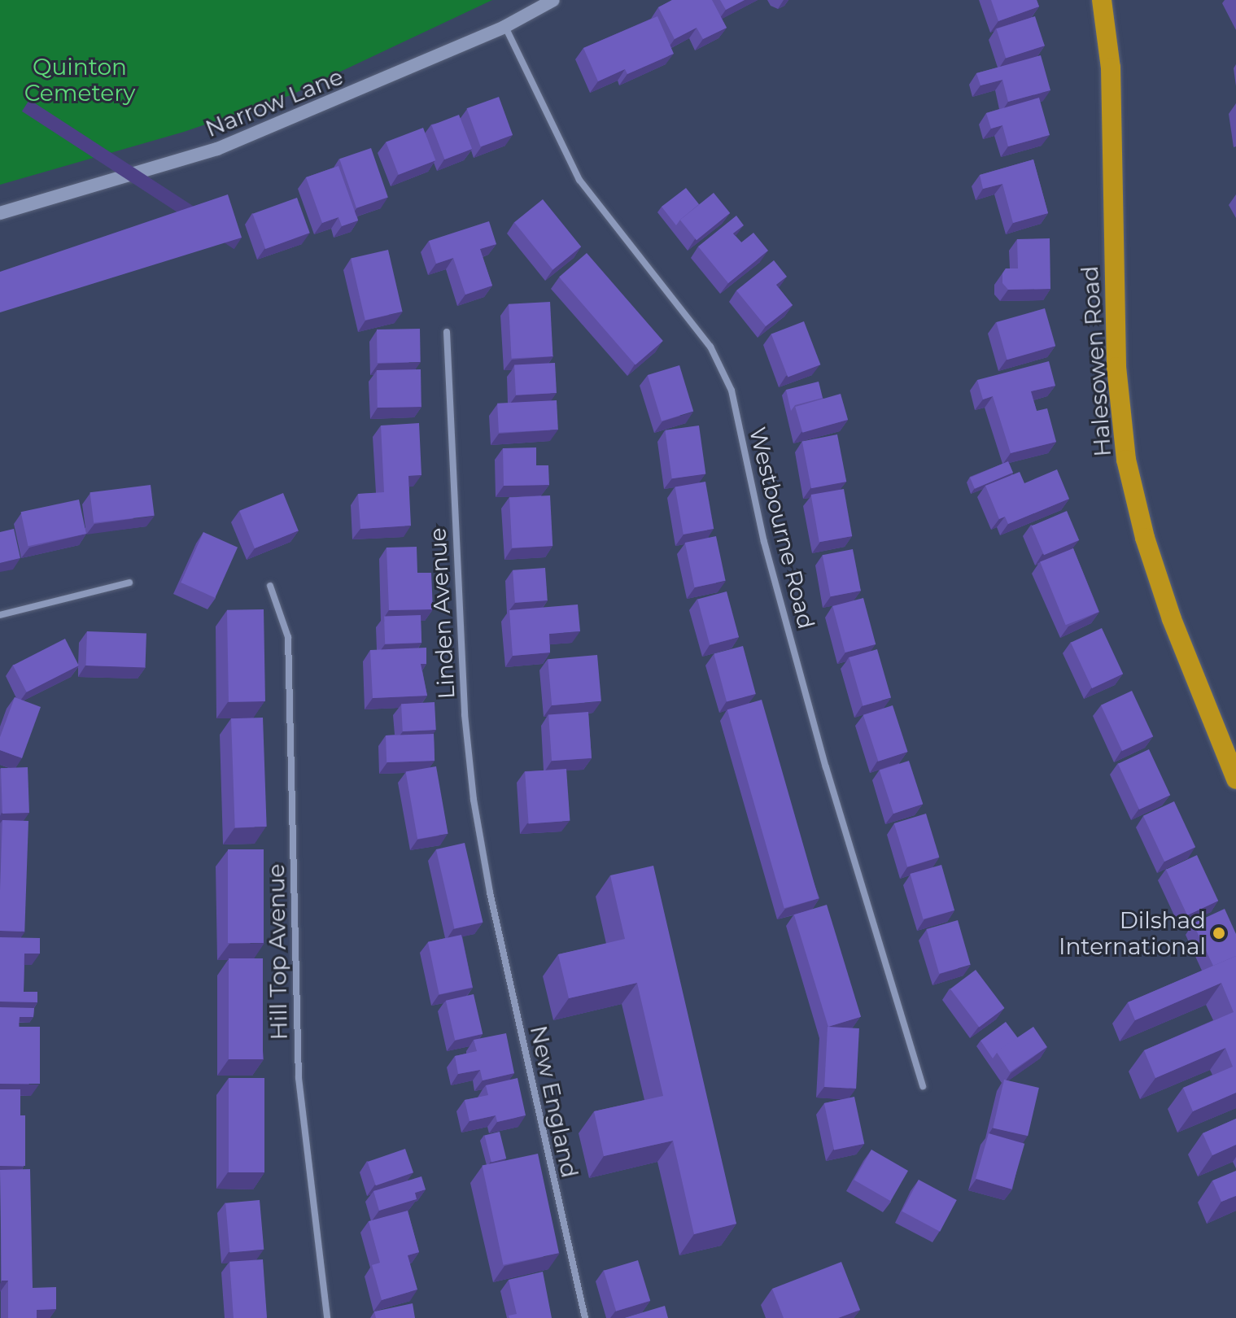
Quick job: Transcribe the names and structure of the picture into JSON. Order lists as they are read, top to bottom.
{
  "streets": {
    "highway": ["Halesowen Road"],
    "main road": ["Narrow Lane"],
    "street": [
      "Westbourne Road",
      "Linden Avenue",
      "Hill Top Avenue",
      "New England"
    ]
  },
  "crossings": [
    ["Narrow Lane", "Westbourne Road"],
    ["Linden Avenue", "New England"]
  ],
  "parks": ["Quinton Cemetery"],
  "places": ["Dilshad International"]
}
